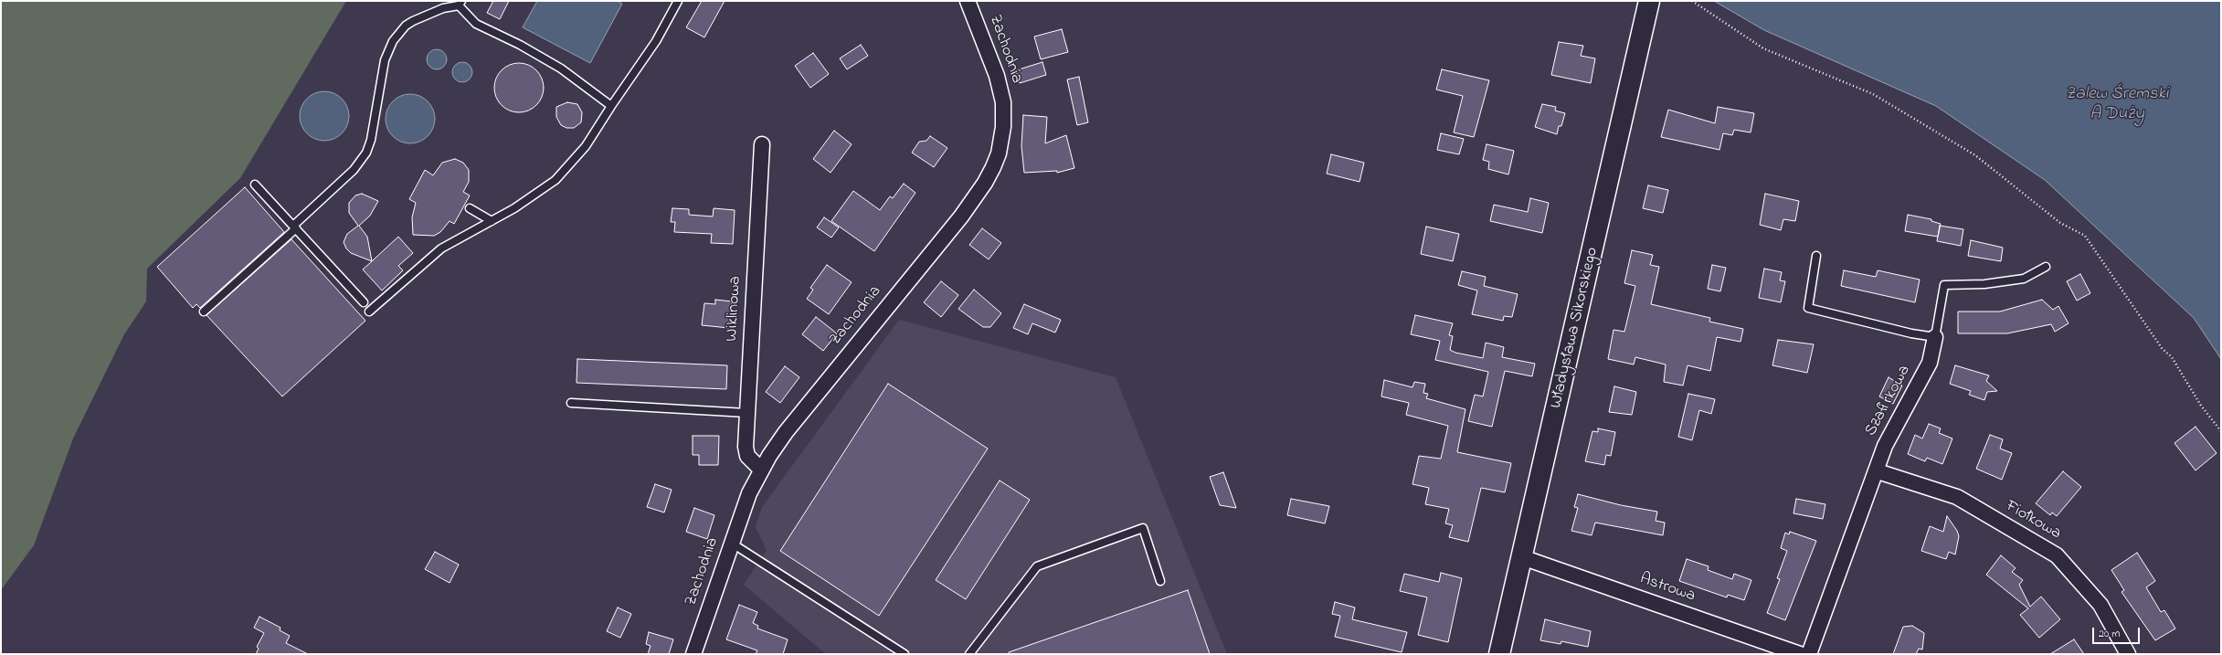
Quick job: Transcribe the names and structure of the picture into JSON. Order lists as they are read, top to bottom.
{
  "streets": {
    "main road": ["Władysława Sikorskiego"],
    "street": [
      "Zachodnia",
      "Wiklinowa",
      "Szafirkowa",
      "Fiołkowa",
      "Astrowa"
    ]
  },
  "crossings": [
    ["Zachodnia", "Wiklinowa"],
    ["Władysława Sikorskiego", "Astrowa"],
    ["Szafirkowa", "Fiołkowa"]
  ],
  "water": ["Zalew Śremski A Duży"],
  "scale_bar": "20 m"
}
